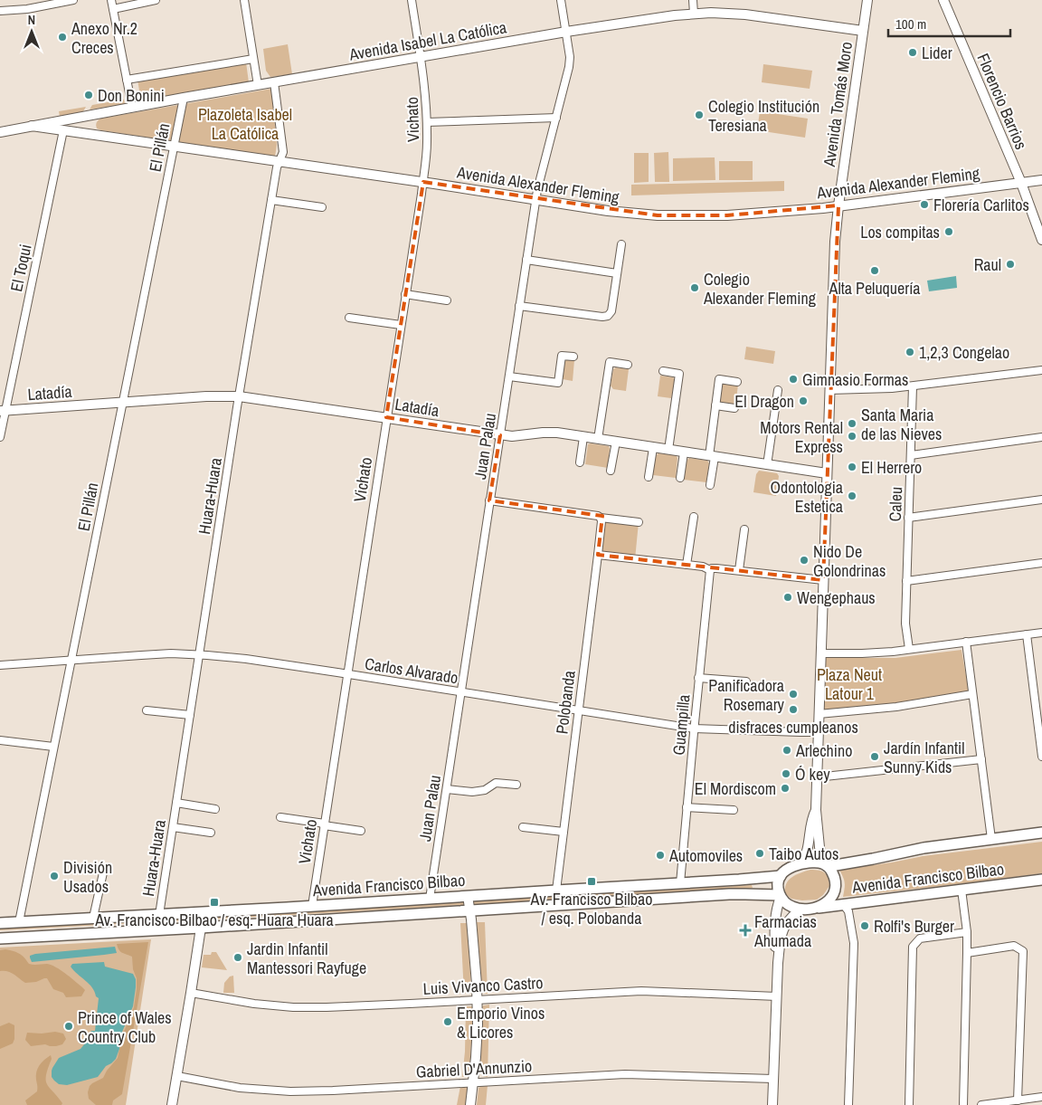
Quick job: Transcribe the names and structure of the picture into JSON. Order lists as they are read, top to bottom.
{
  "streets": {
    "main road": ["Avenida Francisco Bilbao"],
    "street": [
      "Avenida Isabel La Católica",
      "Florencio Barrios",
      "Avenida Tomás Moro",
      "Vichato",
      "El Pillán",
      "Avenida Alexander Fleming",
      "El Toqui",
      "Latadía",
      "Juan Palau",
      "Huara-Huara",
      "Caleu",
      "Carlos Alvarado",
      "Polobanda",
      "Guampilla",
      "Luis Vivanco Castro",
      "Gabriel D'Annunzio"
    ]
  },
  "crossings": [
    ["Avenida Isabel La Católica", "Avenida Tomás Moro"],
    ["Avenida Isabel La Católica", "Vichato"],
    ["Avenida Isabel La Católica", "El Pillán"],
    ["Avenida Isabel La Católica", "Avenida Alexander Fleming"],
    ["Avenida Isabel La Católica", "Juan Palau"],
    ["Avenida Isabel La Católica", "Huara-Huara"],
    ["Florencio Barrios", "Avenida Alexander Fleming"],
    ["Avenida Tomás Moro", "Avenida Alexander Fleming"],
    ["Avenida Tomás Moro", "Latadía"],
    ["Avenida Tomás Moro", "Carlos Alvarado"],
    ["Avenida Tomás Moro", "Avenida Francisco Bilbao"],
    ["Vichato", "Avenida Alexander Fleming"],
    ["Vichato", "Latadía"],
    ["Vichato", "Carlos Alvarado"],
    ["Vichato", "Avenida Francisco Bilbao"],
    ["El Pillán", "Avenida Alexander Fleming"],
    ["El Pillán", "Latadía"],
    ["El Pillán", "Carlos Alvarado"],
    ["El Pillán", "Avenida Francisco Bilbao"],
    ["Avenida Alexander Fleming", "El Toqui"],
    ["Avenida Alexander Fleming", "Juan Palau"],
    ["Avenida Alexander Fleming", "Huara-Huara"],
    ["El Toqui", "Latadía"],
    ["Latadía", "Juan Palau"],
    ["Latadía", "Huara-Huara"],
    ["Juan Palau", "Carlos Alvarado"],
    ["Juan Palau", "Avenida Francisco Bilbao"],
    ["Huara-Huara", "Carlos Alvarado"],
    ["Huara-Huara", "Avenida Francisco Bilbao"],
    ["Carlos Alvarado", "Polobanda"],
    ["Carlos Alvarado", "Guampilla"],
    ["Polobanda", "Avenida Francisco Bilbao"],
    ["Guampilla", "Avenida Francisco Bilbao"]
  ],
  "parks": ["Plazoleta Isabel La Católica", "Plaza Neut Latour 1"],
  "places": {
    "other": [
      "Anexo Nr.2 Creces",
      "Lider",
      "Don Bonini",
      "Colegio Institución Teresiana",
      "Florería Carlitos",
      "Los compitas",
      "Raul",
      "Alta Peluquería",
      "Colegio Alexander Fleming",
      "1,2,3 Congelao",
      "Gimnasio Formas",
      "El Dragon",
      "Santa Maria de las Nieves",
      "Motors Rental Express",
      "El Herrero",
      "Odontologia Estetica",
      "Nido De Golondrinas",
      "Wengephaus",
      "Panificadora Rosemary",
      "disfraces cumpleanos",
      "Arlechino",
      "Jardín Infantil Sunny Kids",
      "Ó key",
      "El Mordiscom",
      "Taibo Autos",
      "Automoviles",
      "División Usados",
      "Rolfi's Burger",
      "Jardin Infantil Mantessori Rayfuge",
      "Emporio Vinos & Licores",
      "Prince of Wales Country Club"
    ],
    "transit": ["Av. Francisco Bilbao / esq. Polobanda", "Av. Francisco Bilbao / esq. Huara Huara"],
    "health": ["Farmacias Ahumada"]
  },
  "scale_bar": "100 m",
  "north": "top"
}
